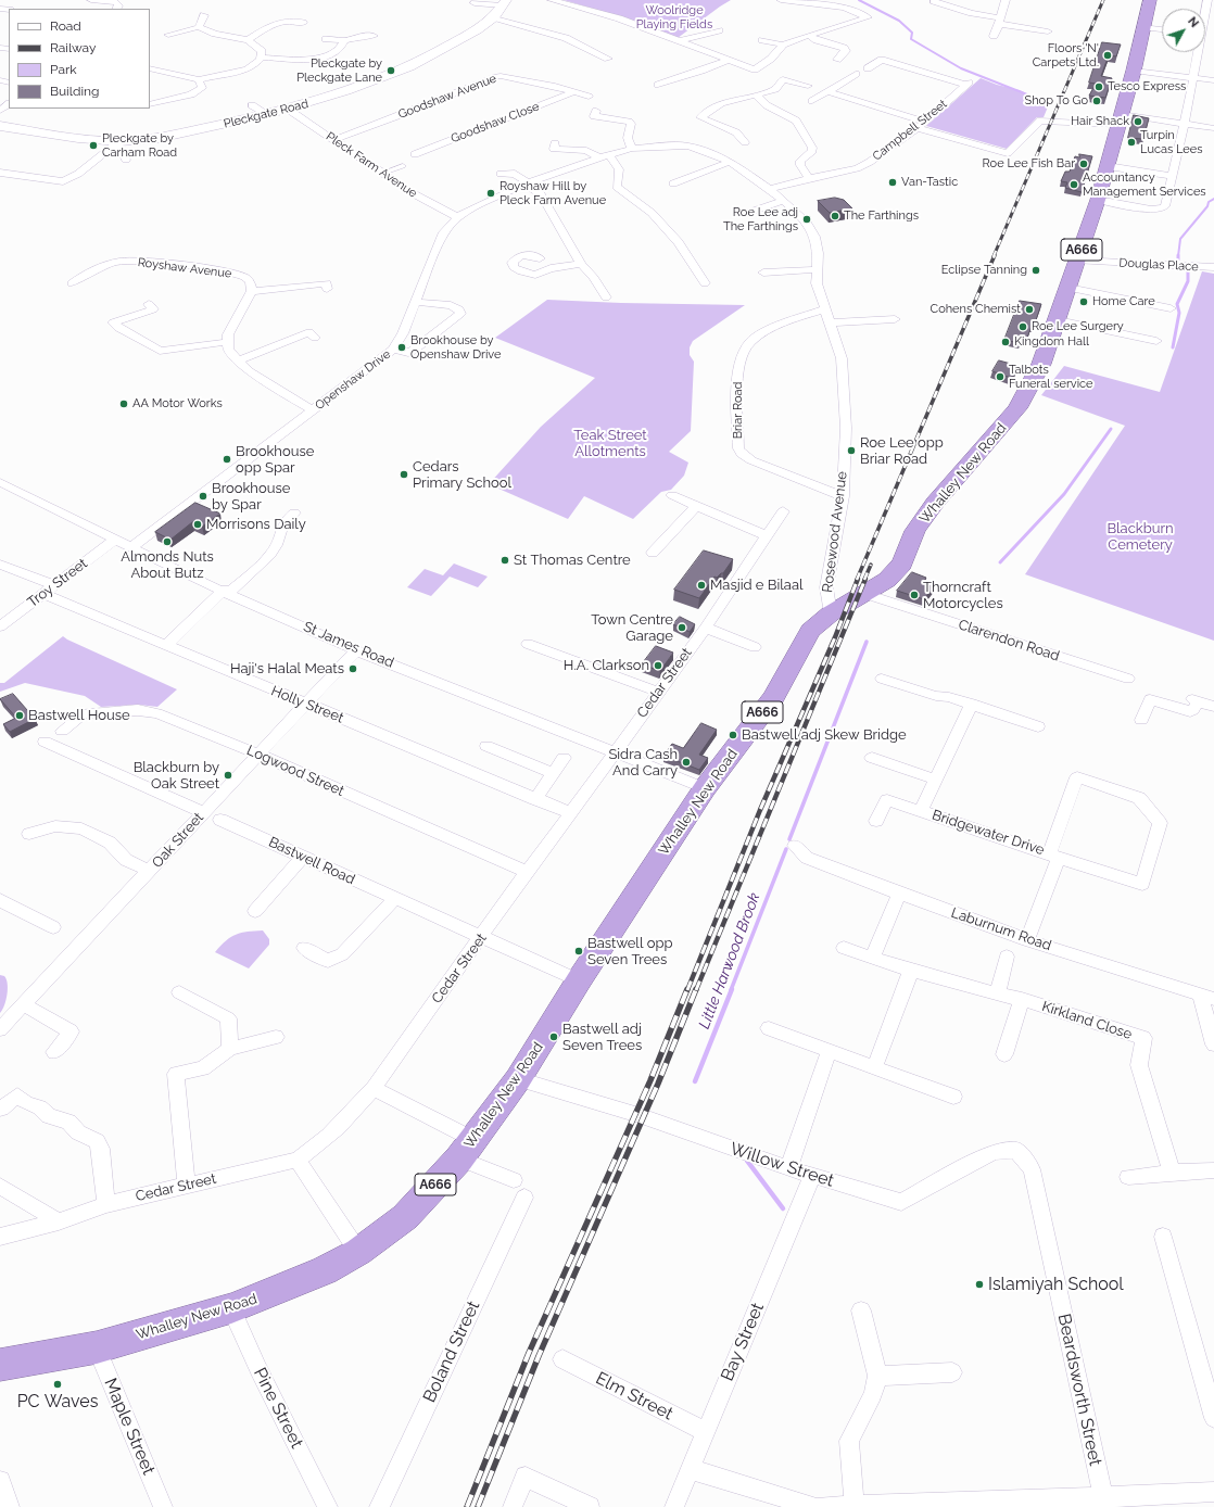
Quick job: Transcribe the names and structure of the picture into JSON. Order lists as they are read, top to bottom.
{
  "streets": {
    "highway": ["A666", "Whalley New Road"],
    "main road": ["Pleckgate Road"],
    "street": [
      "Goodshaw Avenue",
      "Goodshaw Close",
      "Campbell Street",
      "Pleck Farm Avenue",
      "Douglas Place",
      "Royshaw Avenue",
      "Openshaw Drive",
      "Briar Road",
      "Rosewood Avenue",
      "Troy Street",
      "Clarendon Road",
      "St James Road",
      "Cedar Street",
      "Holly Street",
      "Logwood Street",
      "Bridgewater Drive",
      "Oak Street",
      "Bastwell Road",
      "Laburnum Road",
      "Kirkland Close",
      "Willow Street",
      "Bay Street",
      "Boland Street",
      "Beardsworth Street",
      "Elm Street",
      "Pine Street",
      "Maple Street"
    ]
  },
  "crossings": [
    ["Goodshaw Avenue", "Goodshaw Close"],
    ["Goodshaw Avenue", "Pleck Farm Avenue"],
    ["Pleckgate Road", "Pleck Farm Avenue"],
    ["Campbell Street", "Rosewood Avenue"],
    ["Pleck Farm Avenue", "Openshaw Drive"],
    ["Douglas Place", "Whalley New Road"],
    ["Openshaw Drive", "Rosewood Avenue"],
    ["Openshaw Drive", "St James Road"],
    ["Briar Road", "Rosewood Avenue"],
    ["Whalley New Road", "Rosewood Avenue"],
    ["Whalley New Road", "Clarendon Road"],
    ["Whalley New Road", "St James Road"],
    ["Whalley New Road", "Bastwell Road"],
    ["Whalley New Road", "Willow Street"],
    ["Whalley New Road", "Pine Street"],
    ["Whalley New Road", "Maple Street"],
    ["Troy Street", "St James Road"],
    ["Troy Street", "Holly Street"],
    ["St James Road", "Cedar Street"],
    ["St James Road", "Oak Street"],
    ["Cedar Street", "Holly Street"],
    ["Cedar Street", "Logwood Street"],
    ["Cedar Street", "Bastwell Road"],
    ["Holly Street", "Oak Street"],
    ["Logwood Street", "Oak Street"],
    ["Bridgewater Drive", "Laburnum Road"],
    ["Oak Street", "Bastwell Road"],
    ["Willow Street", "Bay Street"],
    ["Willow Street", "Beardsworth Street"],
    ["Bay Street", "Elm Street"]
  ],
  "water": ["Little Harwood Brook"],
  "parks": ["Woolridge Playing Fields", "Teak Street Allotments", "Blackburn Cemetery"],
  "places": [
    "Floors 'N' Carpets Ltd.",
    "Pleckgate by Pleckgate Lane",
    "Tesco Express",
    "Shop To Go",
    "Hair Shack",
    "Turpin Lucas Lees",
    "Pleckgate by Carham Road",
    "Roe Lee Fish Bar",
    "Van-Tastic",
    "Accountancy Management Services",
    "Royshaw Hill by Pleck Farm Avenue",
    "The Farthings",
    "Roe Lee adj The Farthings",
    "Eclipse Tanning",
    "Home Care",
    "Cohens Chemist",
    "Roe Lee Surgery",
    "Kingdom Hall",
    "Brookhouse by Openshaw Drive",
    "Talbots Funeral service",
    "AA Motor Works",
    "Roe Lee opp Briar Road",
    "Brookhouse opp Spar",
    "Cedars Primary School",
    "Brookhouse by Spar",
    "Morrisons Daily",
    "Almonds Nuts About Butz",
    "St Thomas Centre",
    "Masjid e Bilaal",
    "Thorncraft Motorcycles",
    "Town Centre Garage",
    "H.A. Clarkson",
    "Haji's Halal Meats",
    "Bastwell House",
    "Bastwell adj Skew Bridge",
    "Sidra Cash And Carry",
    "Blackburn by Oak Street",
    "Bastwell opp Seven Trees",
    "Bastwell adj Seven Trees",
    "Islamiyah School",
    "PC Waves"
  ],
  "legend": [
    "Road",
    "Railway",
    "Park",
    "Building"
  ],
  "north": "top right"
}
